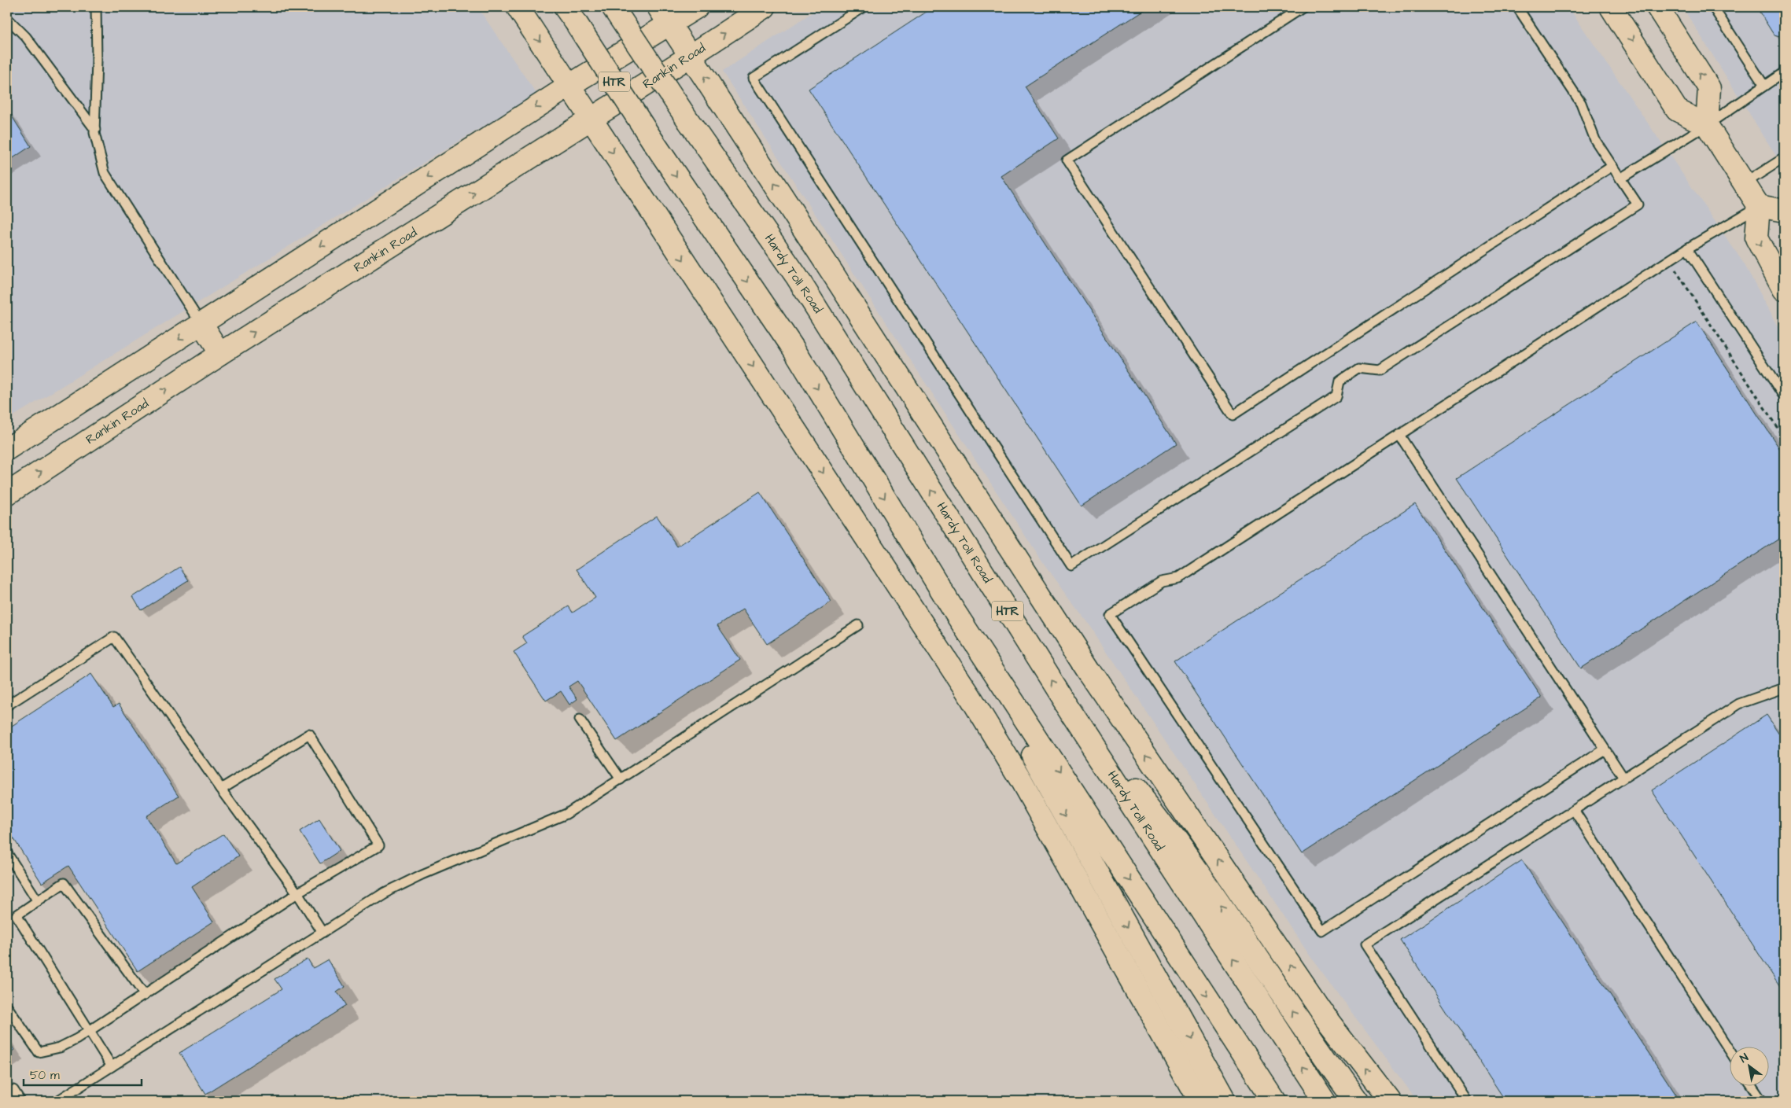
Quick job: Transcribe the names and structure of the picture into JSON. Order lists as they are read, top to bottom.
{
  "streets": {
    "main road": ["Rankin Road", "HTR", "Hardy Toll Road"]
  },
  "scale_bar": "50 m",
  "north": "top left"
}
